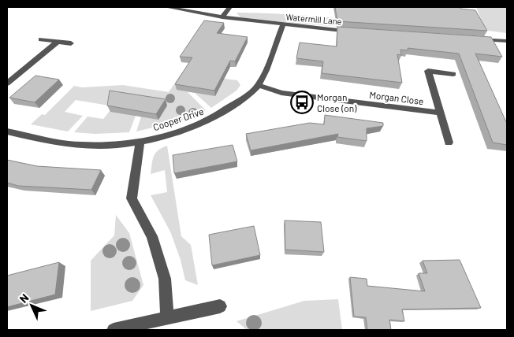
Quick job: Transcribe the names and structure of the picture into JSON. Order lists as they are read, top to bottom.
{
  "streets": {
    "street": ["Watermill Lane", "Morgan Close", "Cooper Drive"]
  },
  "crossings": [
    ["Morgan Close", "Cooper Drive"]
  ],
  "places": {
    "bus stop": ["Morgan Close (on)"]
  },
  "north": "top left"
}
